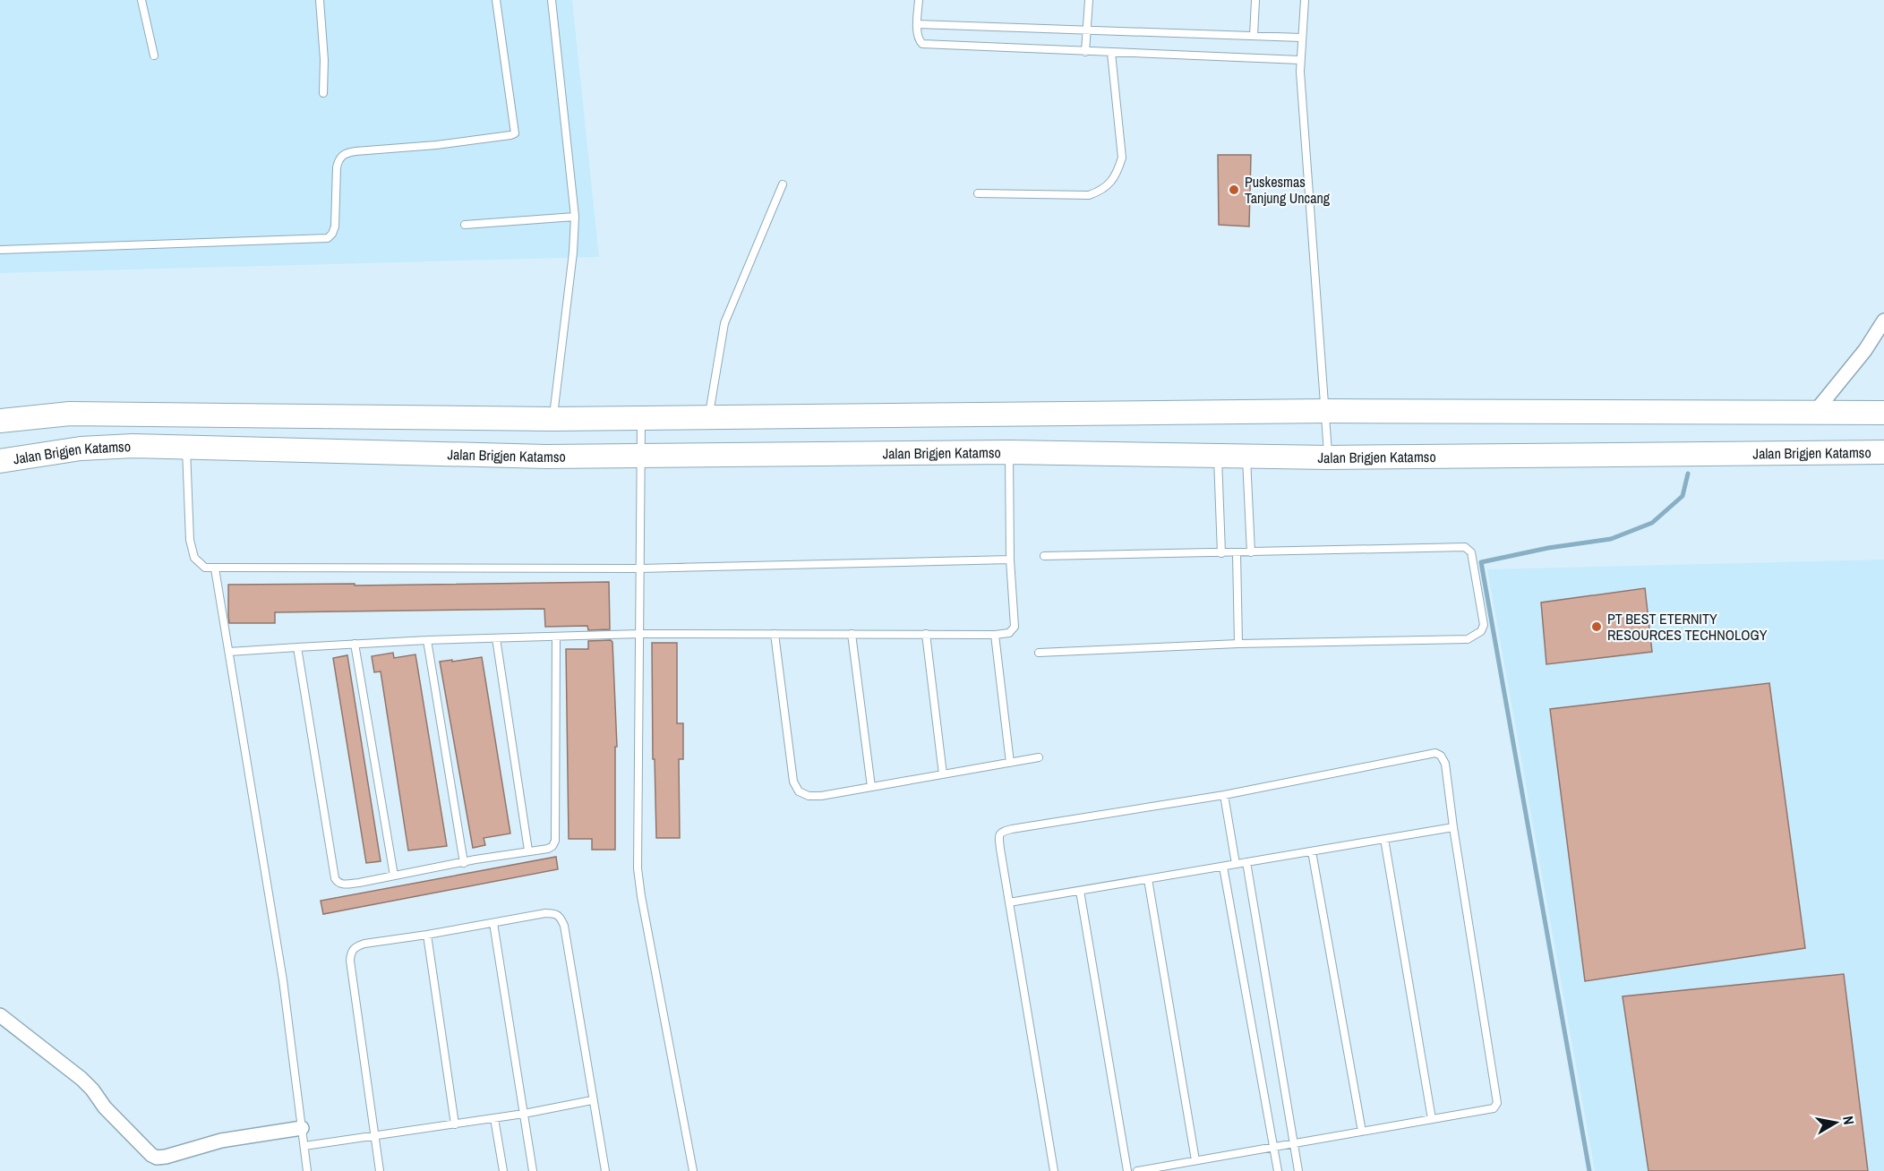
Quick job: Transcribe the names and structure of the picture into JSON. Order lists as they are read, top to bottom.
{
  "streets": {
    "highway": ["Jalan Brigjen Katamso"]
  },
  "places": ["Puskesmas Tanjung Uncang", "PT BEST ETERNITY RESOURCES TECHNOLOGY"],
  "north": "right"
}
